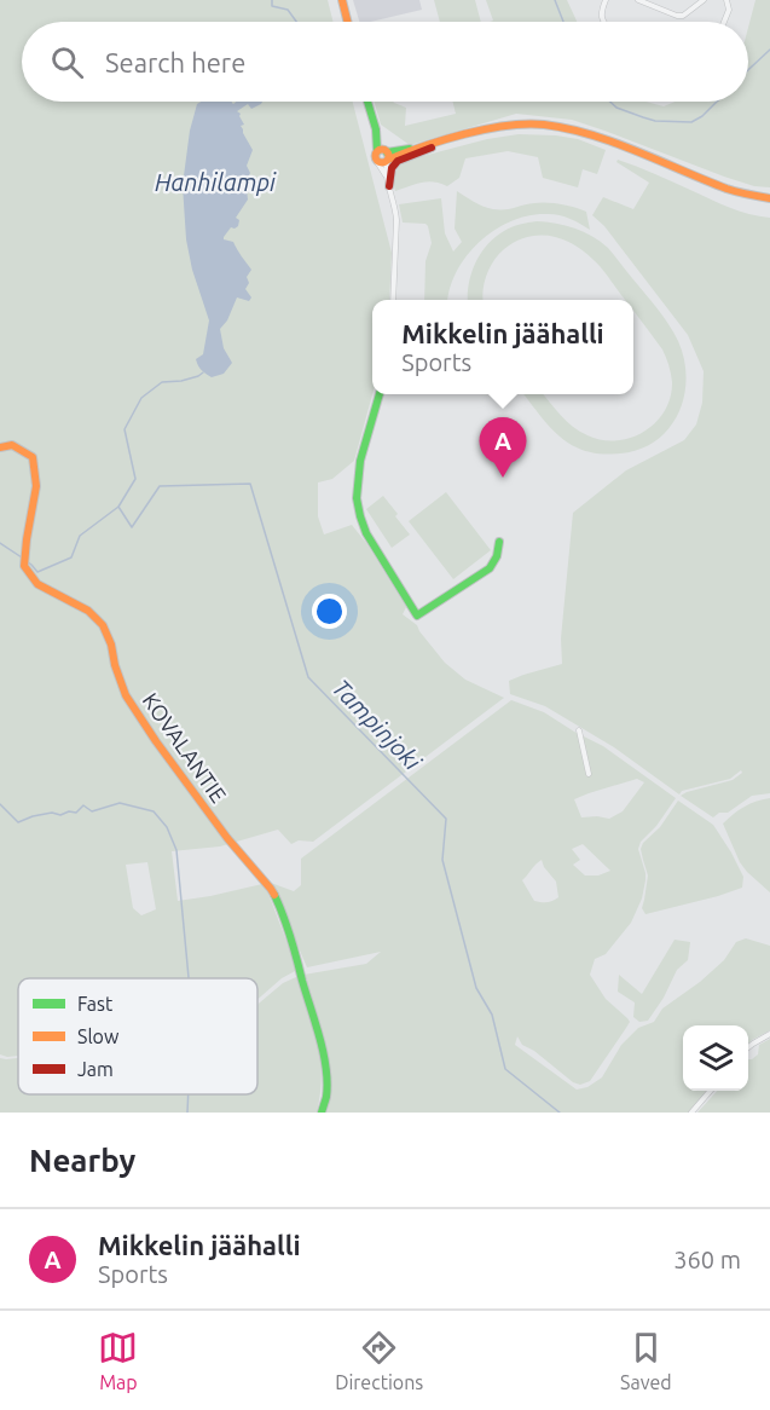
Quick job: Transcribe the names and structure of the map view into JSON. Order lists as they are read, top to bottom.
{
  "streets": {
    "street": ["KOVALANTIE"]
  },
  "water": ["Hanhilampi", "Tampinjoki"],
  "legend": ["Fast", "Slow", "Jam"],
  "page": {
    "search": "Search here",
    "popup": ["Mikkelin jäähalli", "Sports"],
    "pins": "A",
    "heading": "Nearby",
    "list": [
      {
        "mark": "A",
        "name": "Mikkelin jäähalli",
        "note": "Sports",
        "value": "360 m"
      }
    ],
    "nav": ["Map", "Directions", "Saved"]
  }
}
